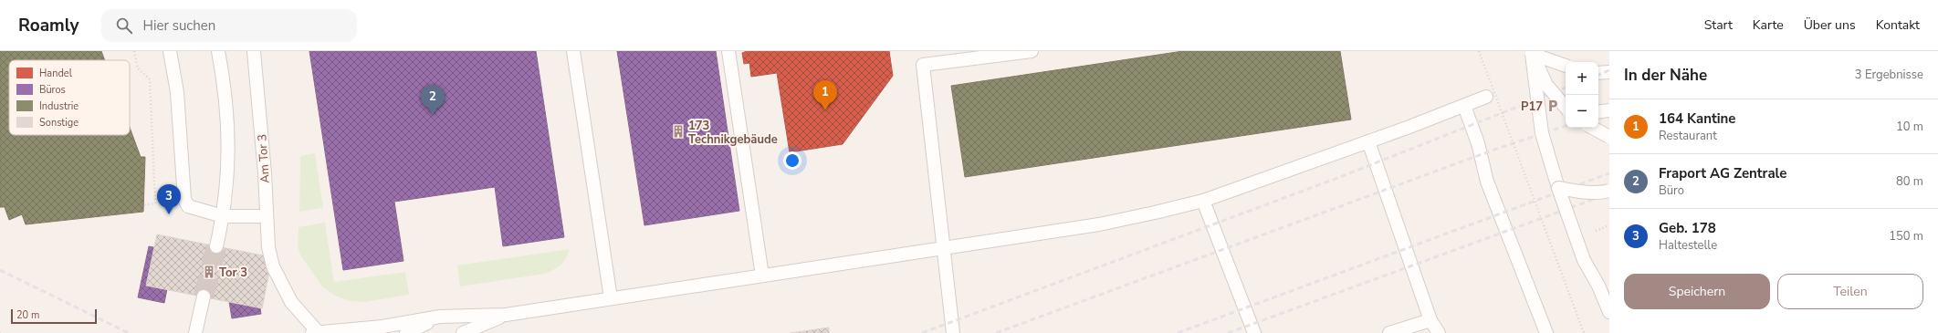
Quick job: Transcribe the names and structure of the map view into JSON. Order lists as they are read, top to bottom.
{
  "streets": {
    "lane": ["Am Tor 3"]
  },
  "places": {
    "parking": ["P17"],
    "building": ["173 Technikgebäude", "Tor 3"]
  },
  "legend": [
    "Handel",
    "Büros",
    "Industrie",
    "Sonstige"
  ],
  "scale_bar": "20 m",
  "page": {
    "header": "Roamly",
    "search": "Hier suchen",
    "nav": [
      "Start",
      "Karte",
      "Über uns",
      "Kontakt"
    ],
    "heading": ["In der Nähe", "3 Ergebnisse"],
    "map_buttons": ["+", "−"],
    "pins": ["1", "2", "3"],
    "list": [
      {
        "mark": "1",
        "name": "164 Kantine",
        "note": "Restaurant",
        "value": "10 m"
      },
      {
        "mark": "2",
        "name": "Fraport AG Zentrale",
        "note": "Büro",
        "value": "80 m"
      },
      {
        "mark": "3",
        "name": "Geb. 178",
        "note": "Haltestelle",
        "value": "150 m"
      }
    ],
    "buttons": ["Speichern", "Teilen"],
    "scale": "20 m"
  }
}
